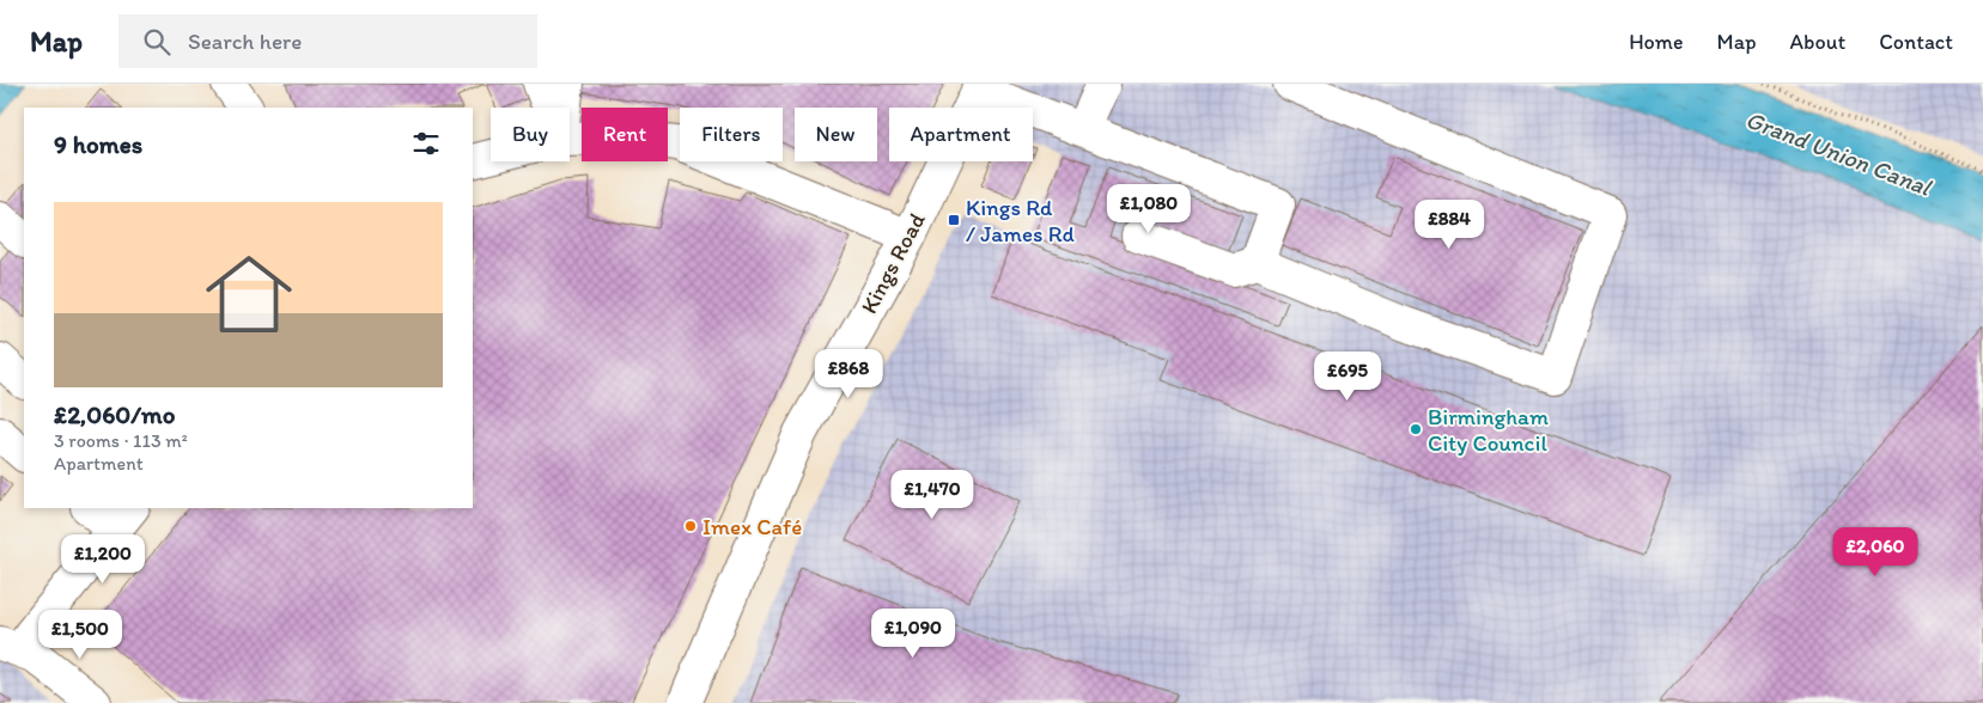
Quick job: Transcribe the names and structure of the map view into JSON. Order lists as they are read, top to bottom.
{
  "streets": {
    "street": ["Kings Road"]
  },
  "water": ["Grand Union Canal"],
  "places": {
    "transit": ["Kings Rd / James Rd"],
    "other": ["Birmingham City Council", "Imex Café"]
  },
  "page": {
    "header": "Map",
    "search": "Search here",
    "nav": [
      "Home",
      "Map",
      "About",
      "Contact"
    ],
    "chip": [
      "Buy",
      "Rent",
      "Filters",
      "New",
      "Apartment"
    ],
    "heading": "9 homes",
    "list": [
      {
        "name": "£2,060/mo",
        "note": "3 rooms · 113 m² · Apartment"
      }
    ],
    "price": [
      "£1,080",
      "£884",
      "£868",
      "£695",
      "£1,470",
      "£2,060",
      "£1,200",
      "£1,090",
      "£1,500"
    ]
  }
}
